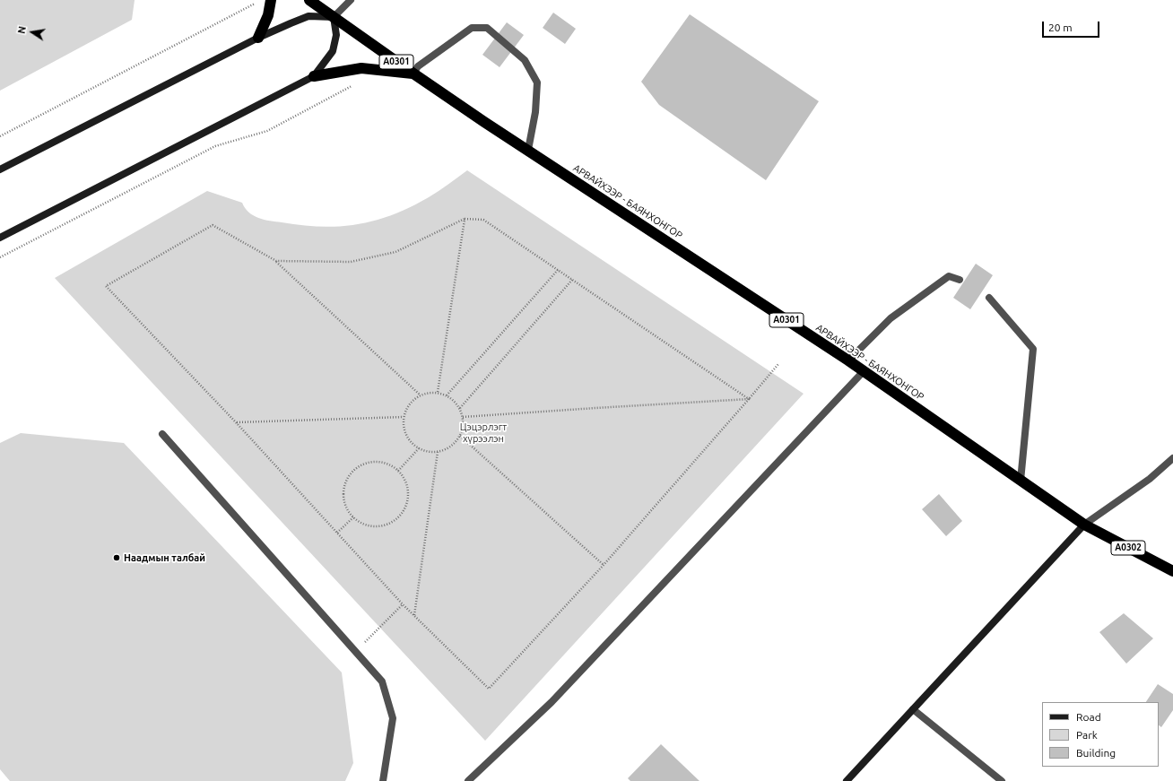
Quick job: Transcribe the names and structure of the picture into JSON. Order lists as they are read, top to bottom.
{
  "streets": {
    "highway": ["A0301", "АРВАЙХЭЭР - БАЯНХОНГОР", "A0302"]
  },
  "crossings": [
    ["A0301", "АРВАЙХЭЭР - БАЯНХОНГОР"]
  ],
  "parks": ["Цэцэрлэгт хүрээлэн"],
  "places": ["Наадмын талбай"],
  "legend": ["Road", "Park", "Building"],
  "scale_bar": "20 m",
  "north": "left"
}
